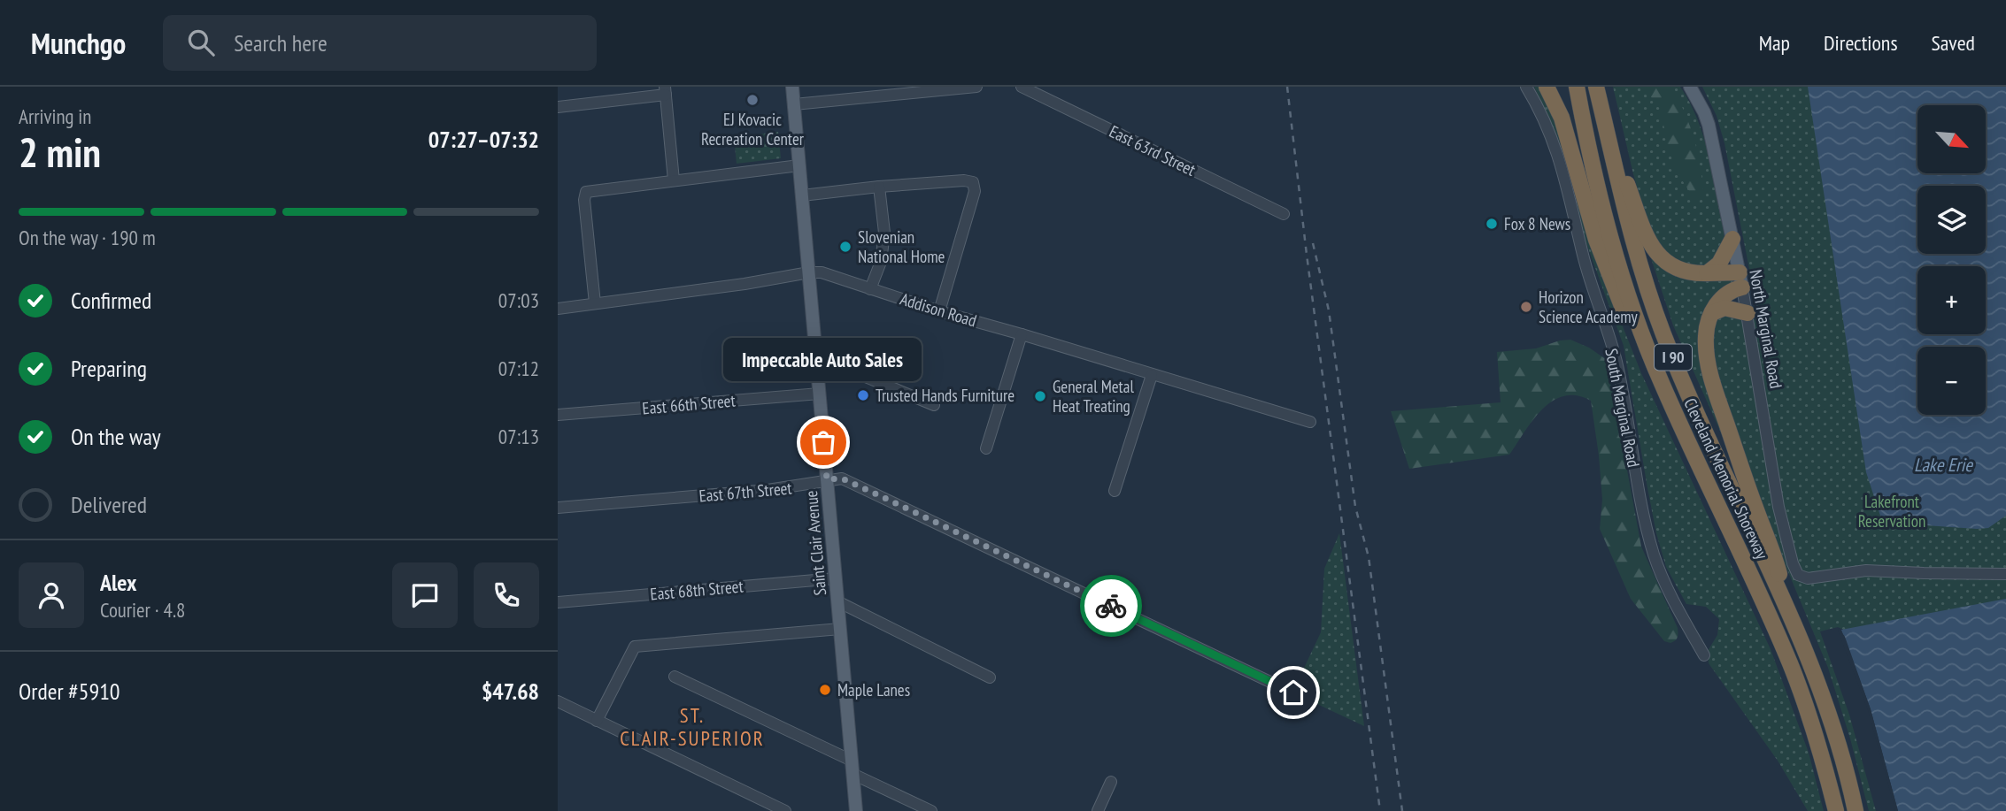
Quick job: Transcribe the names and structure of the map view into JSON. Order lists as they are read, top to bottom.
{
  "streets": {
    "highway": ["I 90", "Cleveland Memorial Shoreway"],
    "main road": ["North Marginal Road", "Saint Clair Avenue"],
    "street": [
      "East 63rd Street",
      "Addison Road",
      "East 66th Street",
      "South Marginal Road",
      "East 67th Street",
      "East 68th Street"
    ]
  },
  "crossings": [
    ["Addison Road", "Saint Clair Avenue"],
    ["East 66th Street", "Saint Clair Avenue"],
    ["East 67th Street", "Saint Clair Avenue"],
    ["Saint Clair Avenue", "East 68th Street"]
  ],
  "districts": ["ST. CLAIR-SUPERIOR"],
  "water": ["Lake Erie"],
  "parks": ["Lakefront Reservation"],
  "places": [
    "EJ Kovacic Recreation Center",
    "Fox 8 News",
    "Slovenian National Home",
    "Horizon Science Academy",
    "Trusted Hands Furniture",
    "General Metal Heat Treating",
    "Impeccable Auto Sales",
    "Maple Lanes"
  ],
  "north": "bottom right",
  "page": {
    "header": "Munchgo",
    "search": "Search here",
    "nav": ["Map", "Directions", "Saved"],
    "heading": ["2 min", "Arriving in", "07:27–07:32"],
    "panel": [
      "Alex",
      "Courier · 4.8",
      "Order #5910",
      "$47.68"
    ],
    "map_buttons": ["+", "−"],
    "bar": "On the way · 190 m",
    "list": [
      ["Confirmed", "07:03"],
      ["Preparing", "07:12"],
      ["On the way", "07:13"],
      "Delivered"
    ],
    "bubble": "Impeccable Auto Sales"
  }
}
